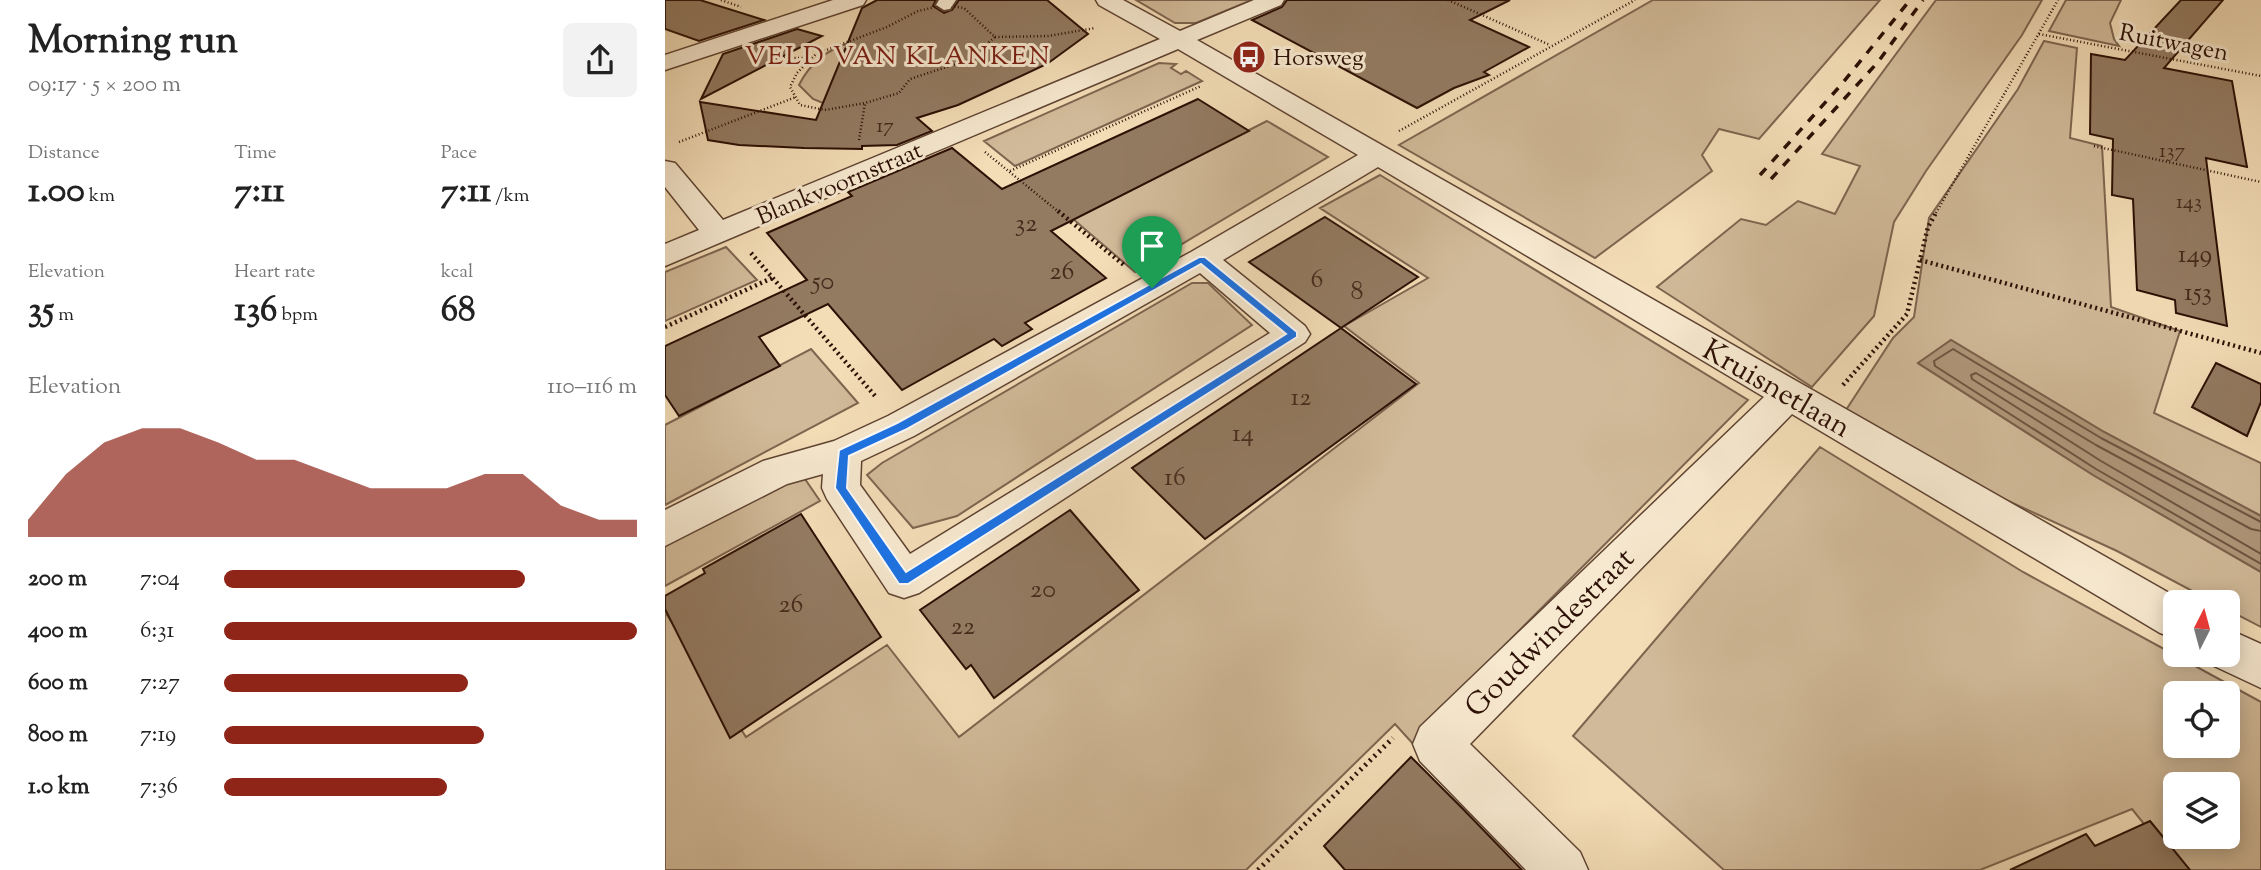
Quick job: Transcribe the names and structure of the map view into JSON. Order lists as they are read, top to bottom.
{
  "streets": {
    "street": ["Blankvoornstraat", "Kruisnetlaan", "Goudwindestraat"],
    "path": ["Ruitwagen"]
  },
  "crossings": [
    ["Kruisnetlaan", "Goudwindestraat"]
  ],
  "districts": ["VELD VAN KLANKEN"],
  "places": {
    "bus stop": ["Horsweg"]
  },
  "house_numbers": [
    "17",
    "137",
    "143",
    "32",
    "149",
    "26",
    "6",
    "50",
    "8",
    "153",
    "12",
    "14",
    "16",
    "20",
    "26",
    "22"
  ],
  "north": "top",
  "page": {
    "heading": ["Morning run", "09:17 · 5 × 200 m"],
    "stats": [
      ["Distance", "1.00 km"],
      ["Time", "7:11"],
      ["Pace", "7:11 /km"],
      ["Elevation", "35 m"],
      ["Heart rate", "136 bpm"],
      ["kcal", "68"]
    ],
    "chart": ["Elevation", "110–116 m"],
    "list": [
      {
        "name": "200 m",
        "note": "7:04"
      },
      {
        "name": "400 m",
        "note": "6:31"
      },
      {
        "name": "600 m",
        "note": "7:27"
      },
      {
        "name": "800 m",
        "note": "7:19"
      },
      {
        "name": "1.0 km",
        "note": "7:36"
      }
    ]
  }
}
